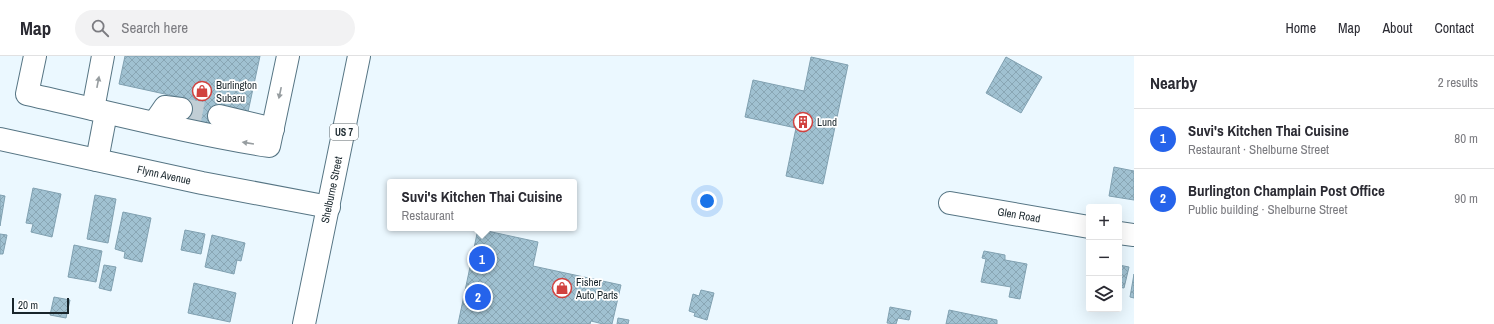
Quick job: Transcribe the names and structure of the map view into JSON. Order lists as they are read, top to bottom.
{
  "streets": {
    "street": [
      "US 7",
      "Flynn Avenue",
      "Shelburne Street",
      "Glen Road"
    ]
  },
  "crossings": [
    ["Flynn Avenue", "Shelburne Street"]
  ],
  "places": {
    "shop": ["Burlington Subaru", "Fisher Auto Parts"],
    "building": ["Lund"]
  },
  "scale_bar": "20 m",
  "page": {
    "header": "Map",
    "search": "Search here",
    "nav": [
      "Home",
      "Map",
      "About",
      "Contact"
    ],
    "heading": ["Nearby", "2 results"],
    "list": [
      {
        "mark": "1",
        "name": "Suvi's Kitchen Thai Cuisine",
        "note": "Restaurant · Shelburne Street",
        "value": "80 m"
      },
      {
        "mark": "2",
        "name": "Burlington Champlain Post Office",
        "note": "Public building · Shelburne Street",
        "value": "90 m"
      }
    ],
    "popup": ["Suvi's Kitchen Thai Cuisine", "Restaurant"],
    "map_buttons": ["+", "−"],
    "pins": ["1", "2"],
    "scale": "20 m"
  }
}
